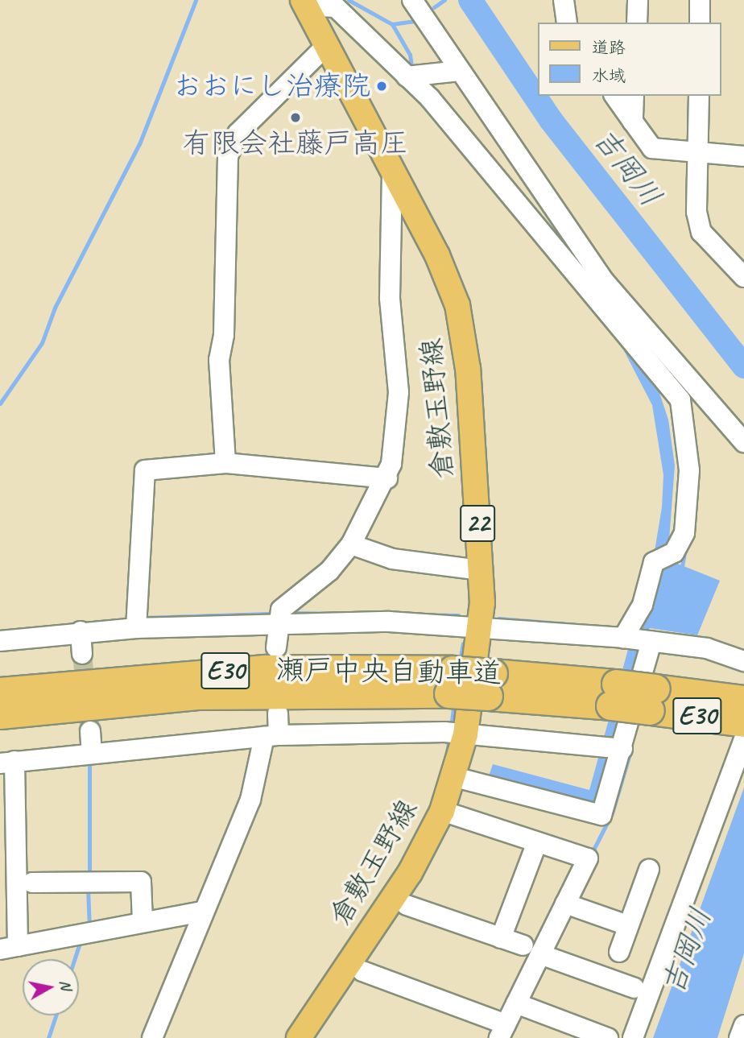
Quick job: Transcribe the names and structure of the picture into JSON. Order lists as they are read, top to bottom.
{
  "streets": {
    "highway": ["E30", "瀬戸中央自動車道"],
    "main road": ["倉敷玉野線", "22"]
  },
  "water": ["吉岡川"],
  "places": ["おおにし治療院", "有限会社藤戸高圧"],
  "legend": ["道路", "水域"],
  "north": "right"
}
